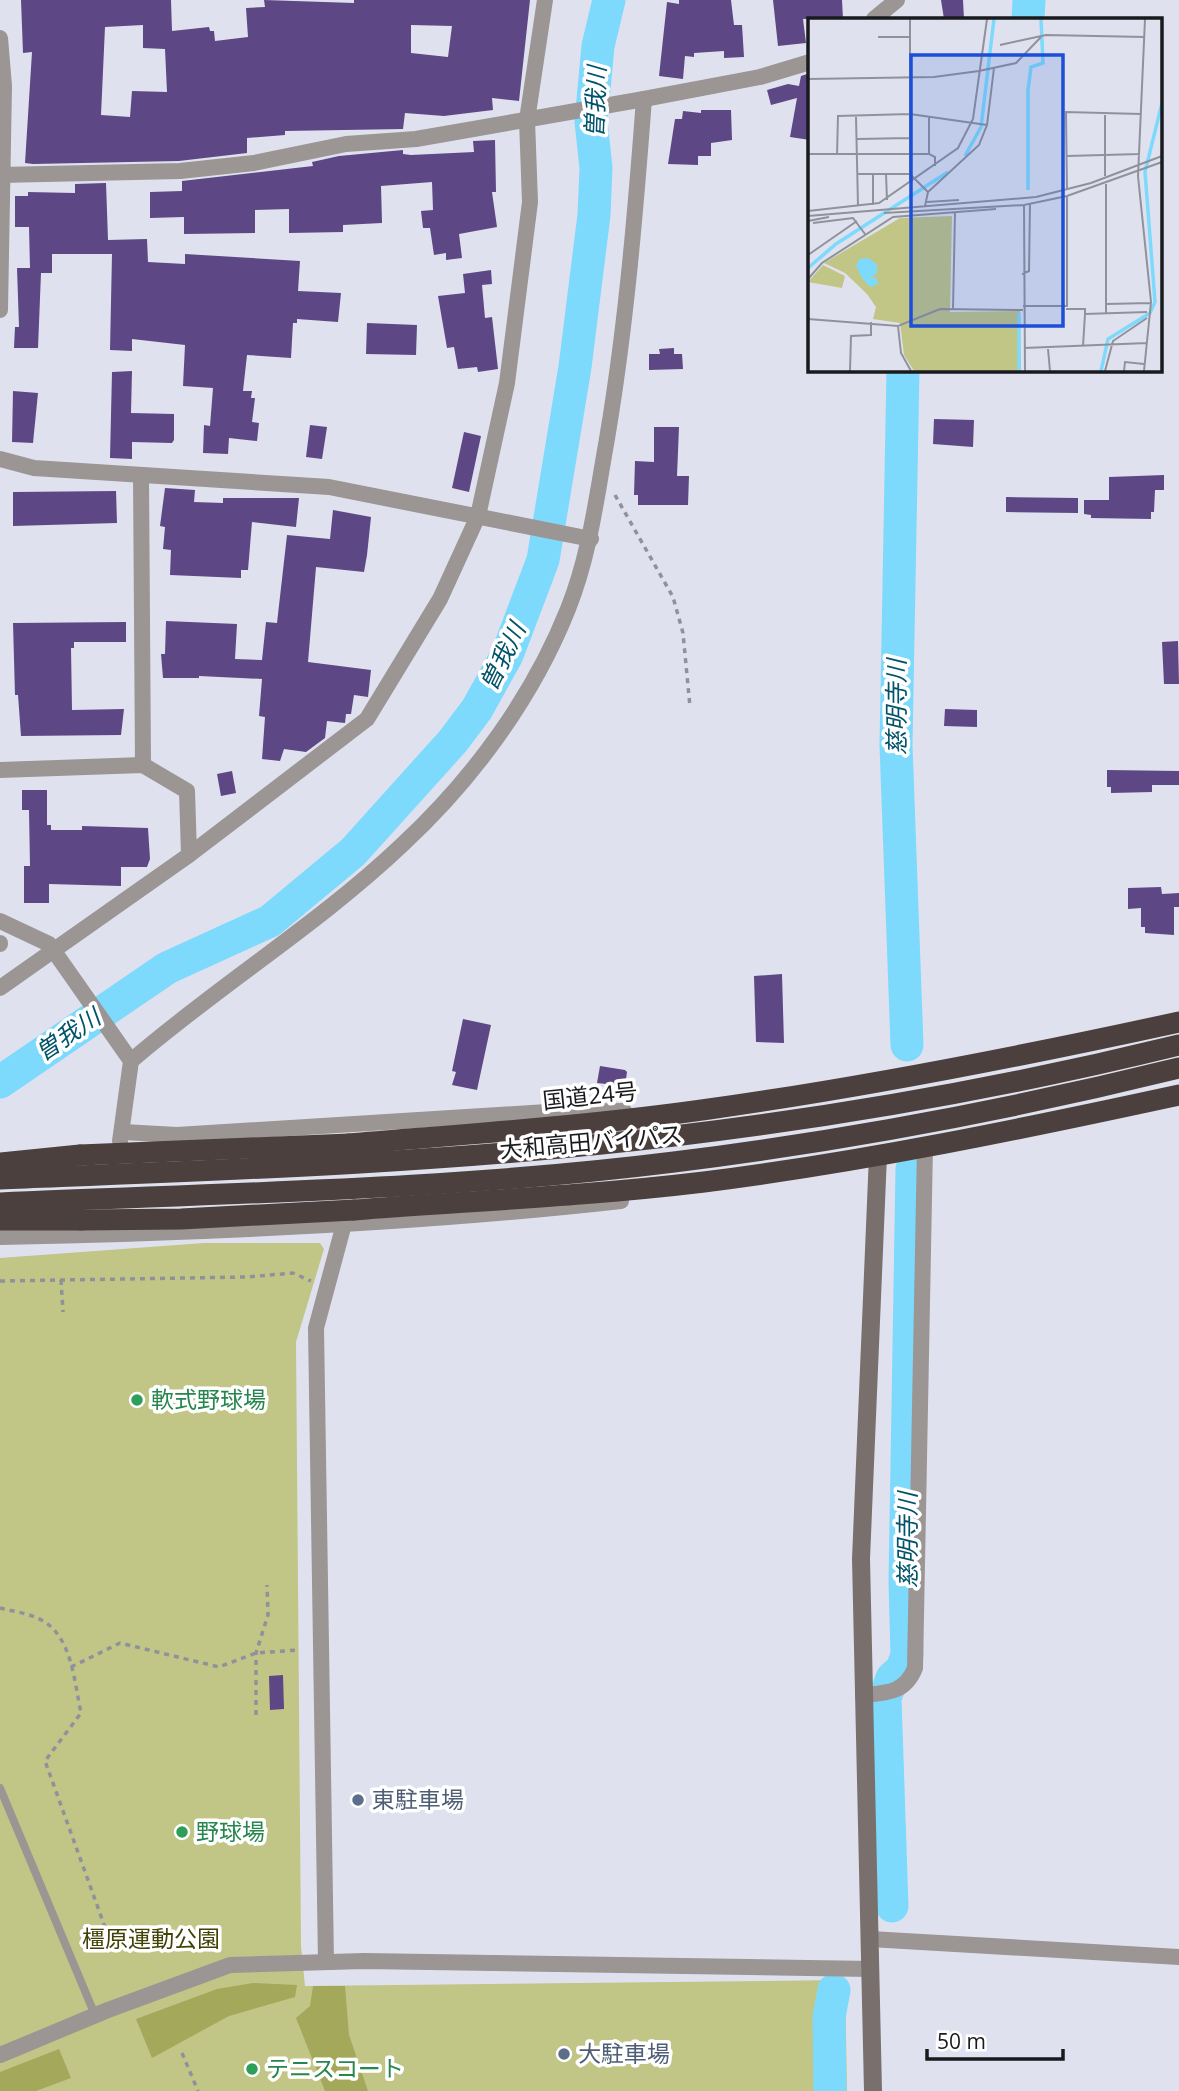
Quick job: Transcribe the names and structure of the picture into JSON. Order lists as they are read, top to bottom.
{
  "streets": {
    "highway": ["国道24号", "大和高田バイパス"]
  },
  "water": ["曽我川", "慈明寺川"],
  "parks": ["橿原運動公園"],
  "places": [
    "軟式野球場",
    "東駐車場",
    "野球場",
    "大駐車場",
    "テニスコート"
  ],
  "scale_bar": "50 m"
}
